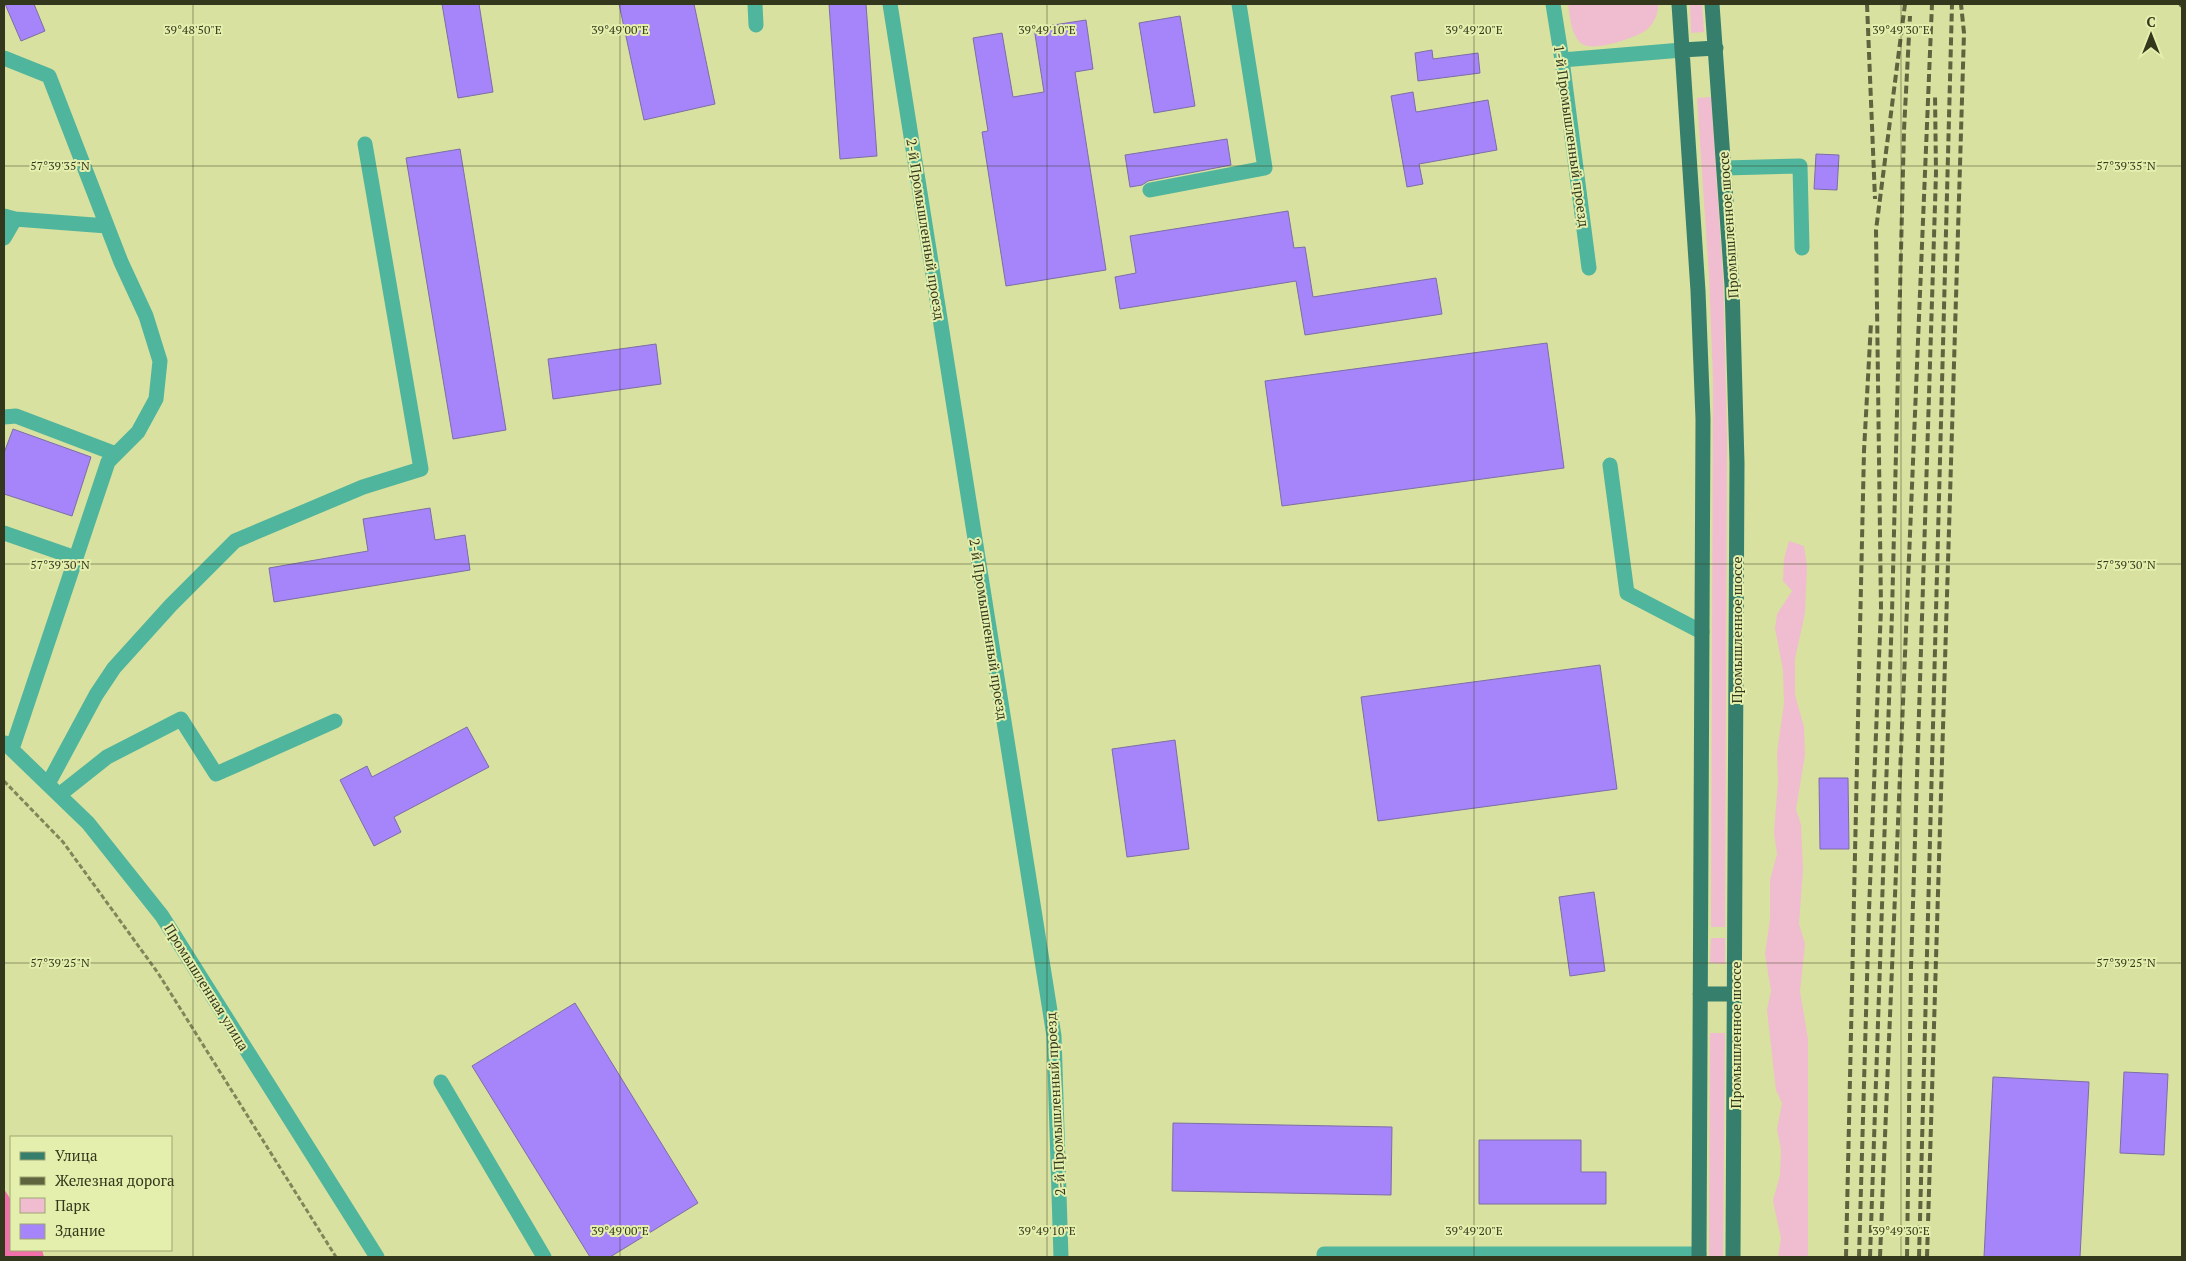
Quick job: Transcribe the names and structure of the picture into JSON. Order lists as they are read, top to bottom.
{
  "streets": {
    "main road": ["Промышленное шоссе"],
    "street": ["1-й Промышленный проезд", "2-й Промышленный проезд", "Промышленная улица"]
  },
  "legend": [
    "Улица",
    "Железная дорога",
    "Парк",
    "Здание"
  ],
  "north": "top",
  "coordinates": [
    "39°48'50\"E",
    "39°49'00\"E",
    "39°49'10\"E",
    "39°49'20\"E",
    "39°49'30\"E",
    "57°39'35\"N",
    "57°39'30\"N",
    "57°39'25\"N"
  ]
}
